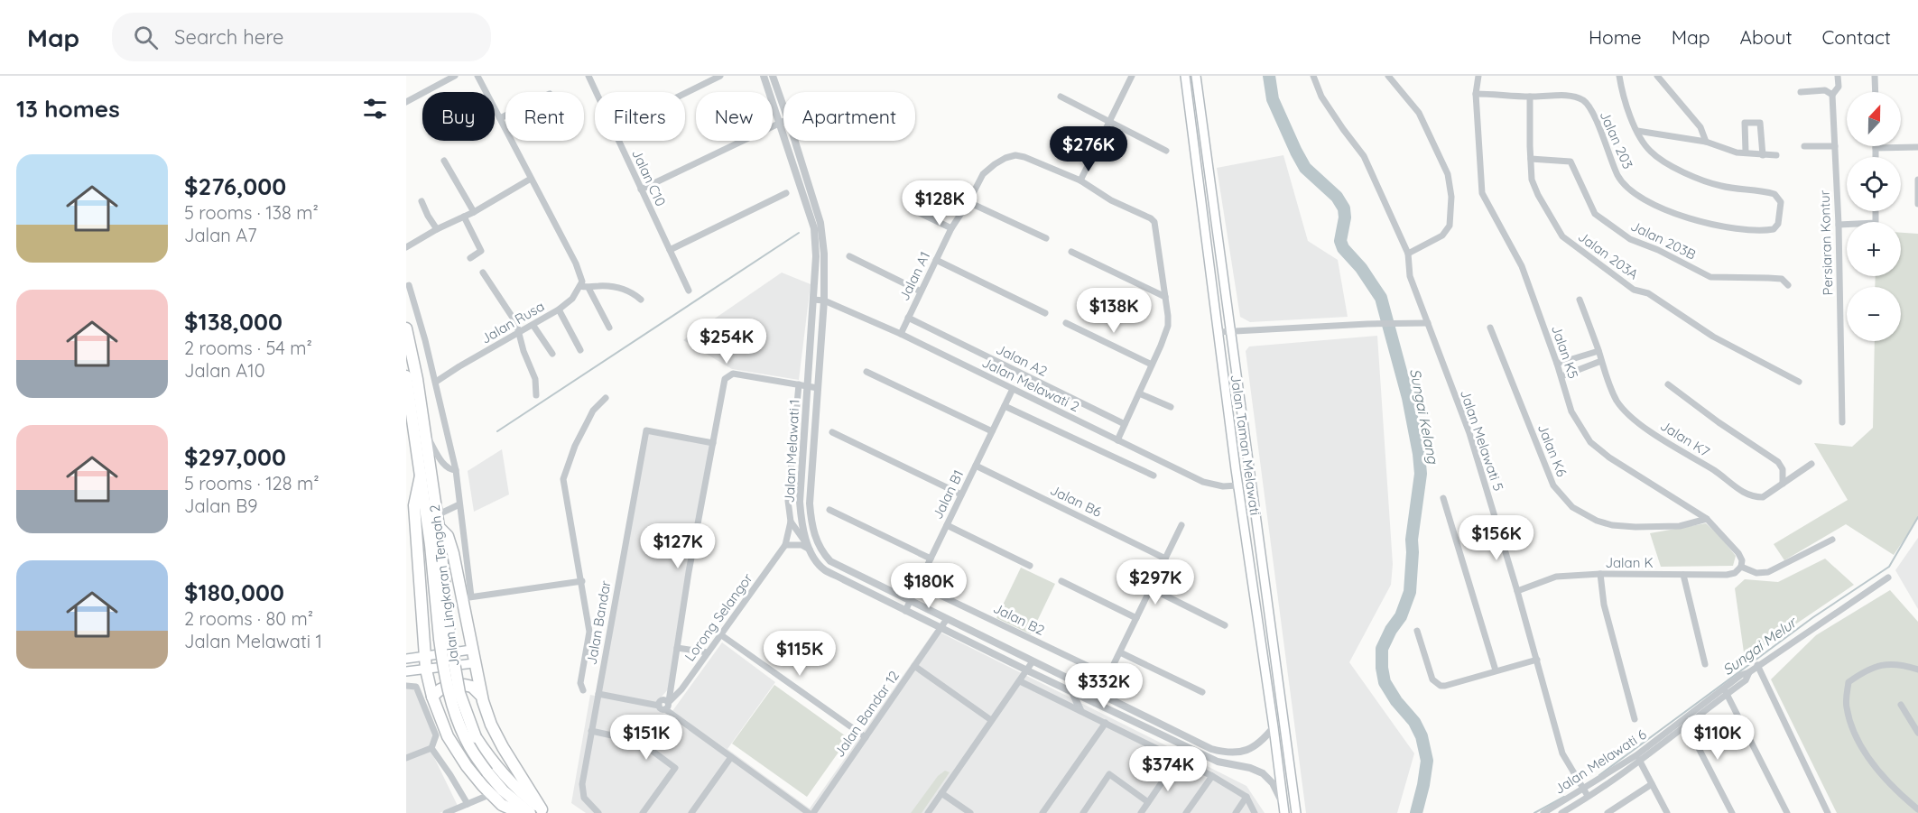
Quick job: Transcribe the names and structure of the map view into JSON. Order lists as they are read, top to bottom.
{
  "streets": {
    "highway": ["Jalan Lingkaran Tengah 2"],
    "main road": ["Jalan Taman Melawati"],
    "street": [
      "Jalan 203",
      "Jalan C10",
      "Jalan 203B",
      "Persiaran Kontur",
      "Jalan 203A",
      "Jalan A1",
      "Jalan Rusa",
      "Jalan K5",
      "Jalan A2",
      "Jalan Melawati 2",
      "Jalan K7",
      "Jalan Melawati 5",
      "Jalan K6",
      "Jalan Melawati 1",
      "Jalan B1",
      "Jalan B6",
      "Jalan K",
      "Lorong Selangor",
      "Jalan B2",
      "Jalan Bandar",
      "Jalan Bandar 12",
      "Jalan Melawati 6"
    ]
  },
  "crossings": [
    ["Jalan 203", "Jalan 203A"],
    ["Jalan 203", "Jalan K5"],
    ["Jalan 203B", "Jalan 203A"],
    ["Jalan A1", "Jalan A2"],
    ["Jalan A1", "Jalan Melawati 2"],
    ["Jalan K5", "Jalan K6"],
    ["Jalan K5", "Jalan K"],
    ["Jalan Melawati 2", "Jalan Taman Melawati"],
    ["Jalan Melawati 2", "Jalan Melawati 1"],
    ["Jalan Melawati 2", "Jalan B1"],
    ["Jalan Melawati 5", "Jalan K"],
    ["Jalan Melawati 5", "Jalan Melawati 6"],
    ["Jalan Taman Melawati", "Jalan Melawati 1"],
    ["Jalan Melawati 1", "Jalan B1"],
    ["Jalan Melawati 1", "Lorong Selangor"],
    ["Jalan Melawati 1", "Jalan Bandar 12"],
    ["Jalan B1", "Jalan B6"],
    ["Jalan B1", "Jalan B2"],
    ["Lorong Selangor", "Jalan Bandar"]
  ],
  "water": ["Sungai Kelang", "Sungai Melur"],
  "north": "top",
  "page": {
    "header": "Map",
    "search": "Search here",
    "nav": [
      "Home",
      "Map",
      "About",
      "Contact"
    ],
    "heading": "13 homes",
    "map_buttons": ["+", "−"],
    "chip": [
      "Buy",
      "Rent",
      "Filters",
      "New",
      "Apartment"
    ],
    "price": [
      "$276K",
      "$128K",
      "$138K",
      "$254K",
      "$156K",
      "$127K",
      "$297K",
      "$180K",
      "$115K",
      "$332K",
      "$151K",
      "$110K",
      "$374K"
    ],
    "list": [
      {
        "name": "$276,000",
        "note": "5 rooms · 138 m² · Jalan A7"
      },
      {
        "name": "$138,000",
        "note": "2 rooms · 54 m² · Jalan A10"
      },
      {
        "name": "$297,000",
        "note": "5 rooms · 128 m² · Jalan B9"
      },
      {
        "name": "$180,000",
        "note": "2 rooms · 80 m² · Jalan Melawati 1"
      }
    ]
  }
}
